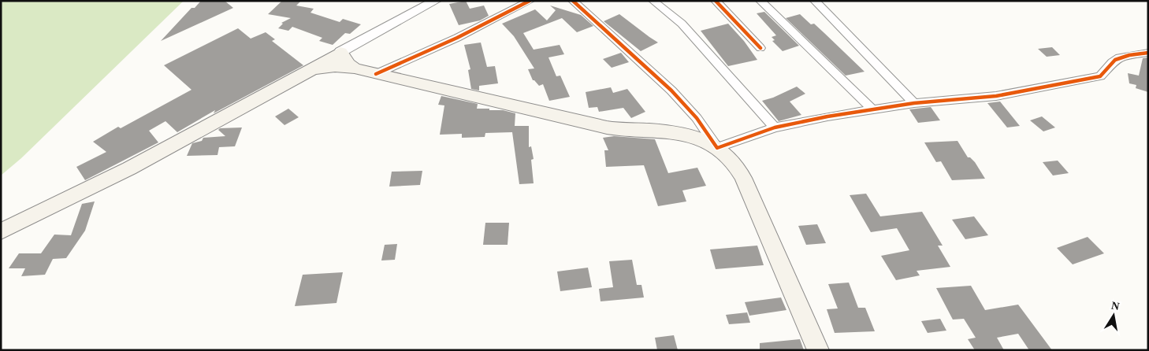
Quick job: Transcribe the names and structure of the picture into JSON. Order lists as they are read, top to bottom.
{
  "north": "top"
}
